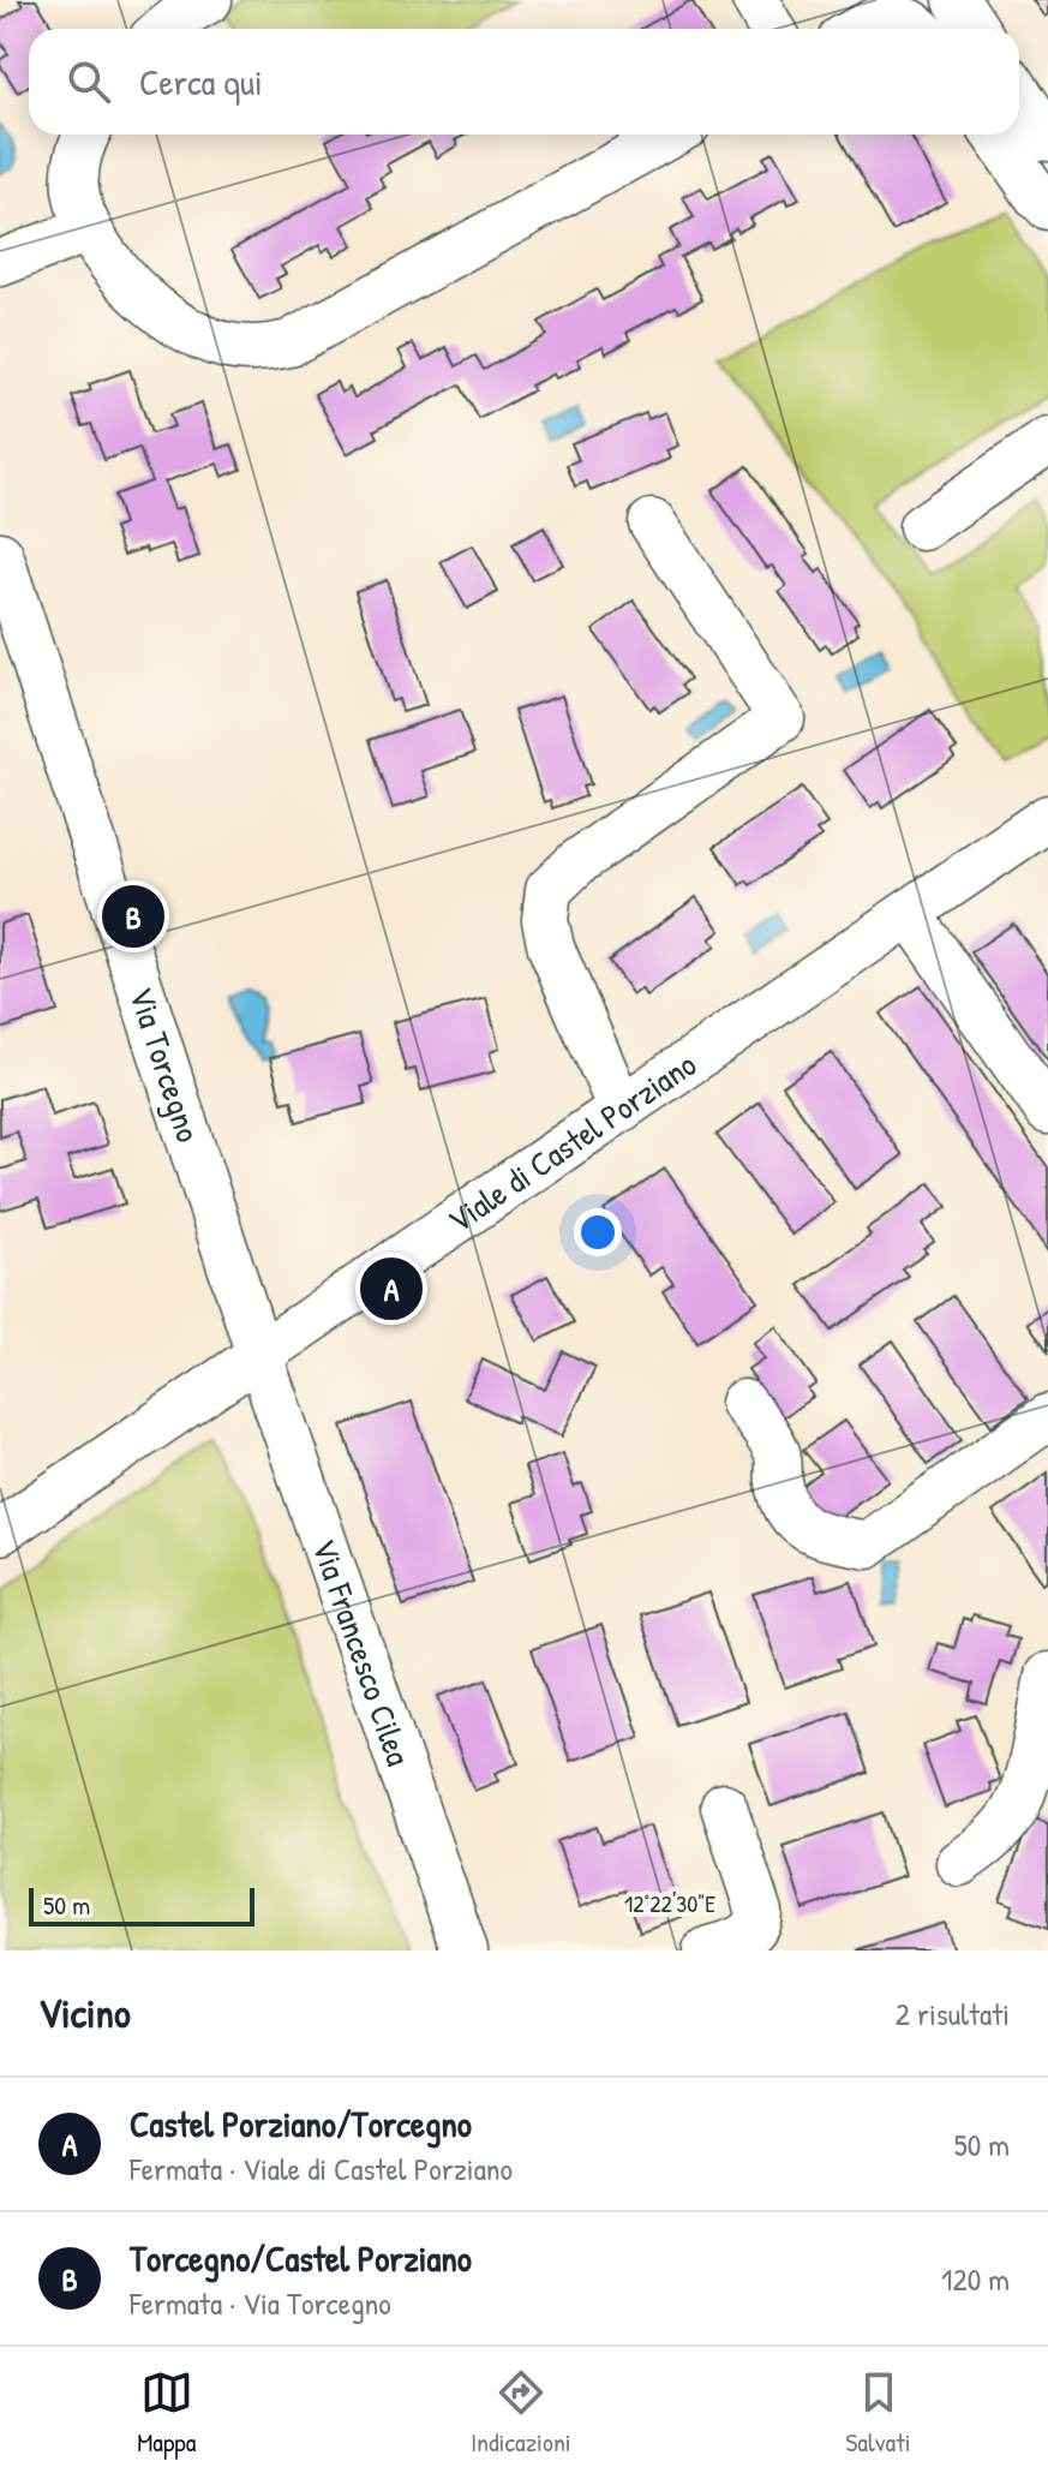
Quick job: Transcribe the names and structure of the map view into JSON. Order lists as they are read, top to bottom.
{
  "streets": {
    "street": ["Via Torcegno", "Viale di Castel Porziano", "Via Francesco Cilea"]
  },
  "crossings": [
    ["Via Torcegno", "Viale di Castel Porziano"],
    ["Via Torcegno", "Via Francesco Cilea"],
    ["Viale di Castel Porziano", "Via Francesco Cilea"]
  ],
  "scale_bar": "50 m",
  "page": {
    "search": "Cerca qui",
    "pins": ["B", "A"],
    "scale": "50 m",
    "heading": ["Vicino", "2 risultati"],
    "list": [
      {
        "mark": "A",
        "name": "Castel Porziano/Torcegno",
        "note": "Fermata · Viale di Castel Porziano",
        "value": "50 m"
      },
      {
        "mark": "B",
        "name": "Torcegno/Castel Porziano",
        "note": "Fermata · Via Torcegno",
        "value": "120 m"
      }
    ],
    "nav": ["Mappa", "Indicazioni", "Salvati"]
  },
  "coordinates": ["12°22'30\"E"]
}
